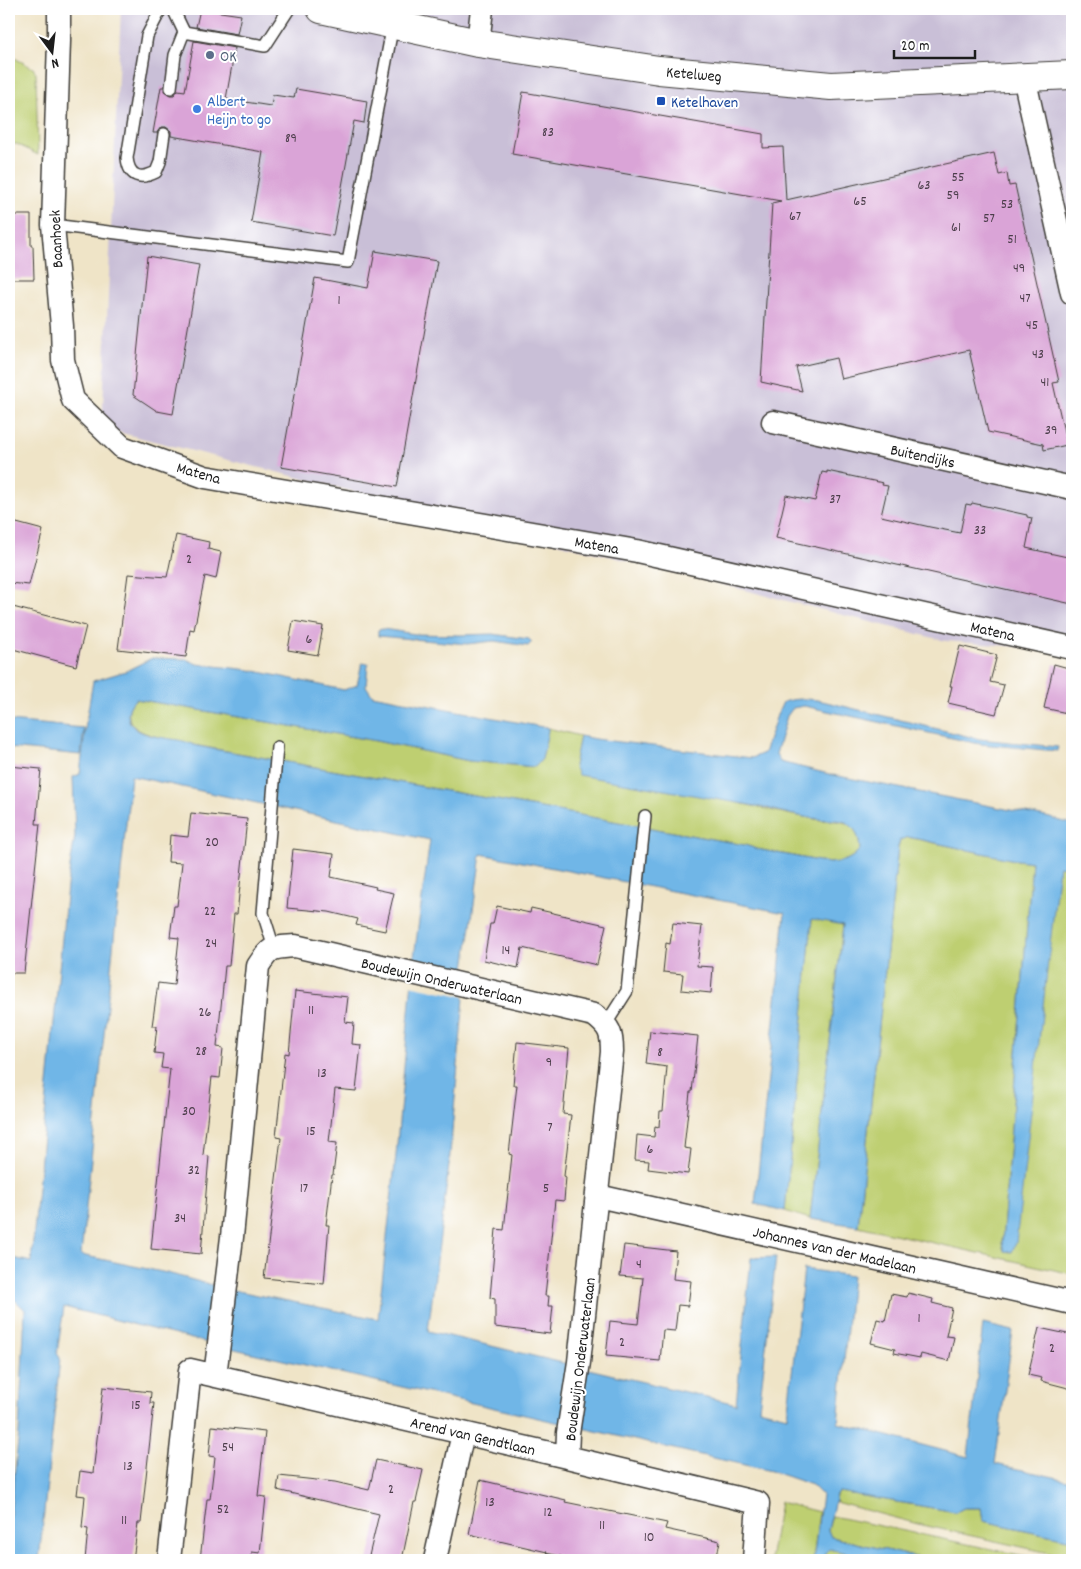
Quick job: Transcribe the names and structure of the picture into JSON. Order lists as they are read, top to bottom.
{
  "streets": {
    "street": [
      "Ketelweg",
      "Baanhoek",
      "Buitendijks",
      "Matena",
      "Boudewijn Onderwaterlaan",
      "Johannes van der Madelaan",
      "Arend van Gendtlaan"
    ]
  },
  "crossings": [
    ["Baanhoek", "Matena"],
    ["Boudewijn Onderwaterlaan", "Johannes van der Madelaan"],
    ["Boudewijn Onderwaterlaan", "Arend van Gendtlaan"]
  ],
  "places": {
    "other": ["OK", "Albert Heijn to go"],
    "transit": ["Ketelhaven"]
  },
  "house_numbers": [
    "83",
    "89",
    "55",
    "63",
    "59",
    "65",
    "53",
    "67",
    "57",
    "61",
    "51",
    "49",
    "47",
    "1",
    "45",
    "43",
    "41",
    "39",
    "37",
    "33",
    "2",
    "6",
    "20",
    "22",
    "24",
    "14",
    "11",
    "26",
    "28",
    "8",
    "9",
    "13",
    "30",
    "7",
    "15",
    "6",
    "32",
    "17",
    "5",
    "34",
    "4",
    "1",
    "2",
    "2",
    "15",
    "54",
    "13",
    "2",
    "13",
    "52",
    "12",
    "11",
    "11",
    "10"
  ],
  "scale_bar": "20 m",
  "north": "bottom"
}
